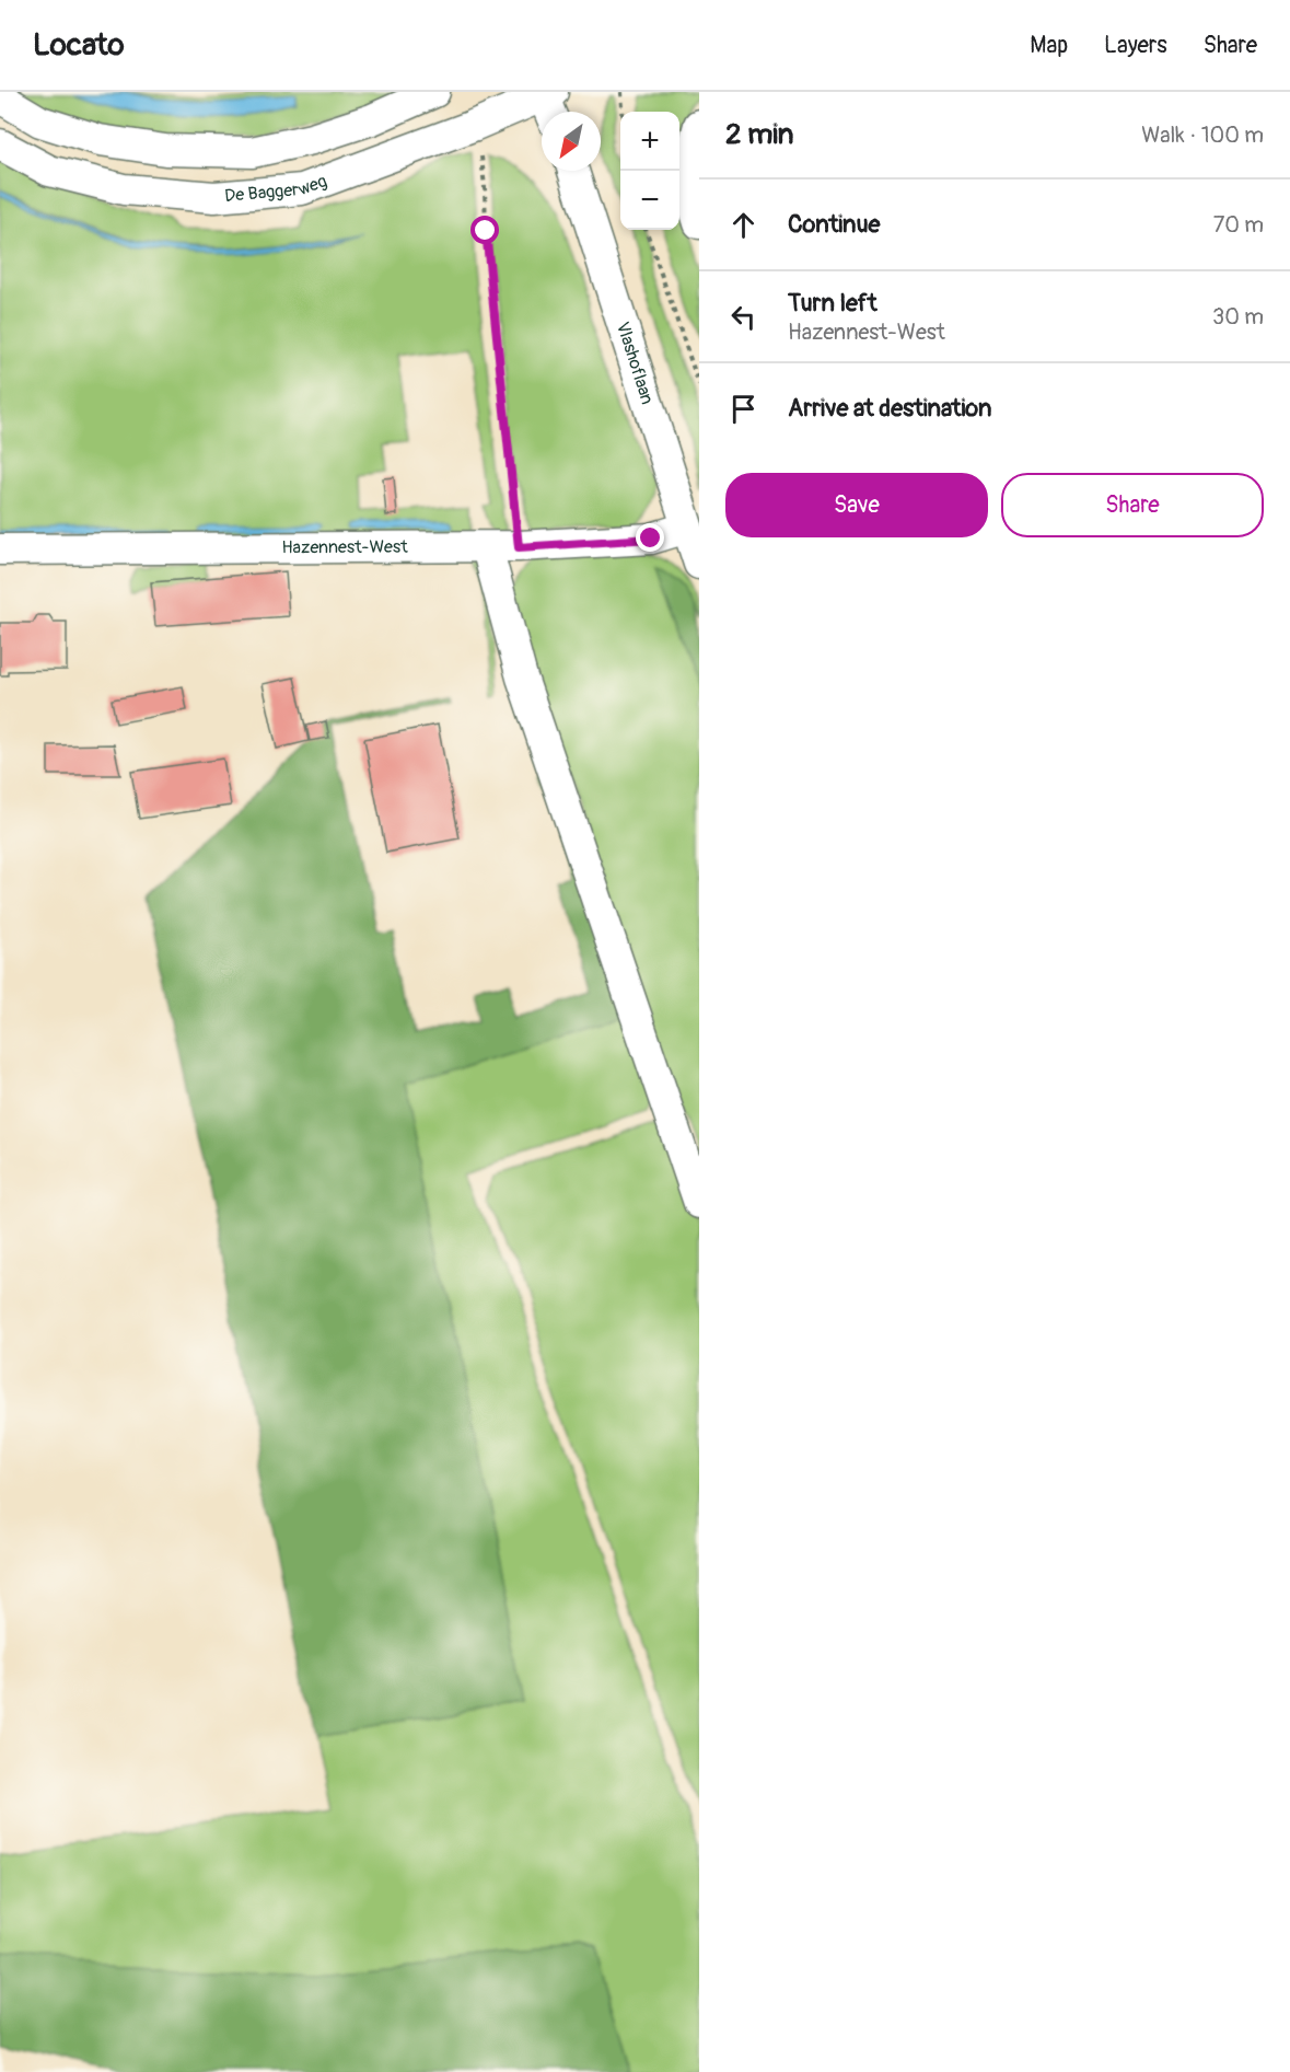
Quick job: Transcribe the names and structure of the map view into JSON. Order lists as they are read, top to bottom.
{
  "streets": {
    "street": ["De Baggerweg", "Vlashoflaan", "Hazennest-West"]
  },
  "crossings": [
    ["Vlashoflaan", "Hazennest-West"]
  ],
  "north": "bottom left",
  "page": {
    "header": "Locato",
    "nav": ["Map", "Layers", "Share"],
    "heading": ["2 min", "Walk · 100 m"],
    "map_buttons": ["+", "−"],
    "list": [
      ["Continue", "70 m"],
      ["Turn left", "Hazennest-West", "30 m"],
      "Arrive at destination"
    ],
    "buttons": ["Save", "Share"]
  }
}
